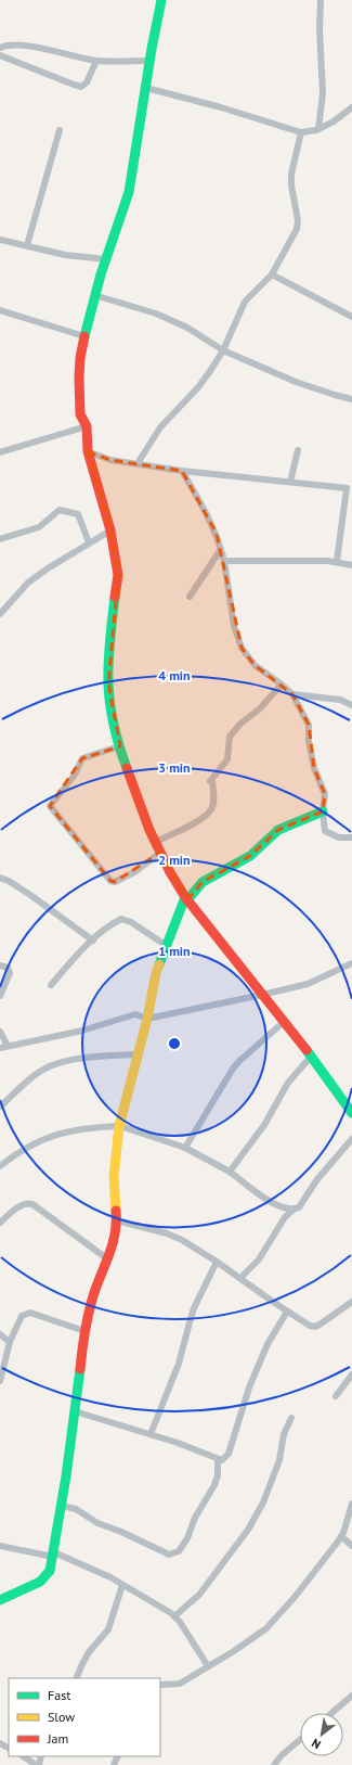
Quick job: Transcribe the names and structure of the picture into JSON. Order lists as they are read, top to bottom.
{
  "legend": ["Fast", "Slow", "Jam"],
  "north": "bottom left",
  "rings": [
    "4 min",
    "3 min",
    "2 min",
    "1 min"
  ]
}
